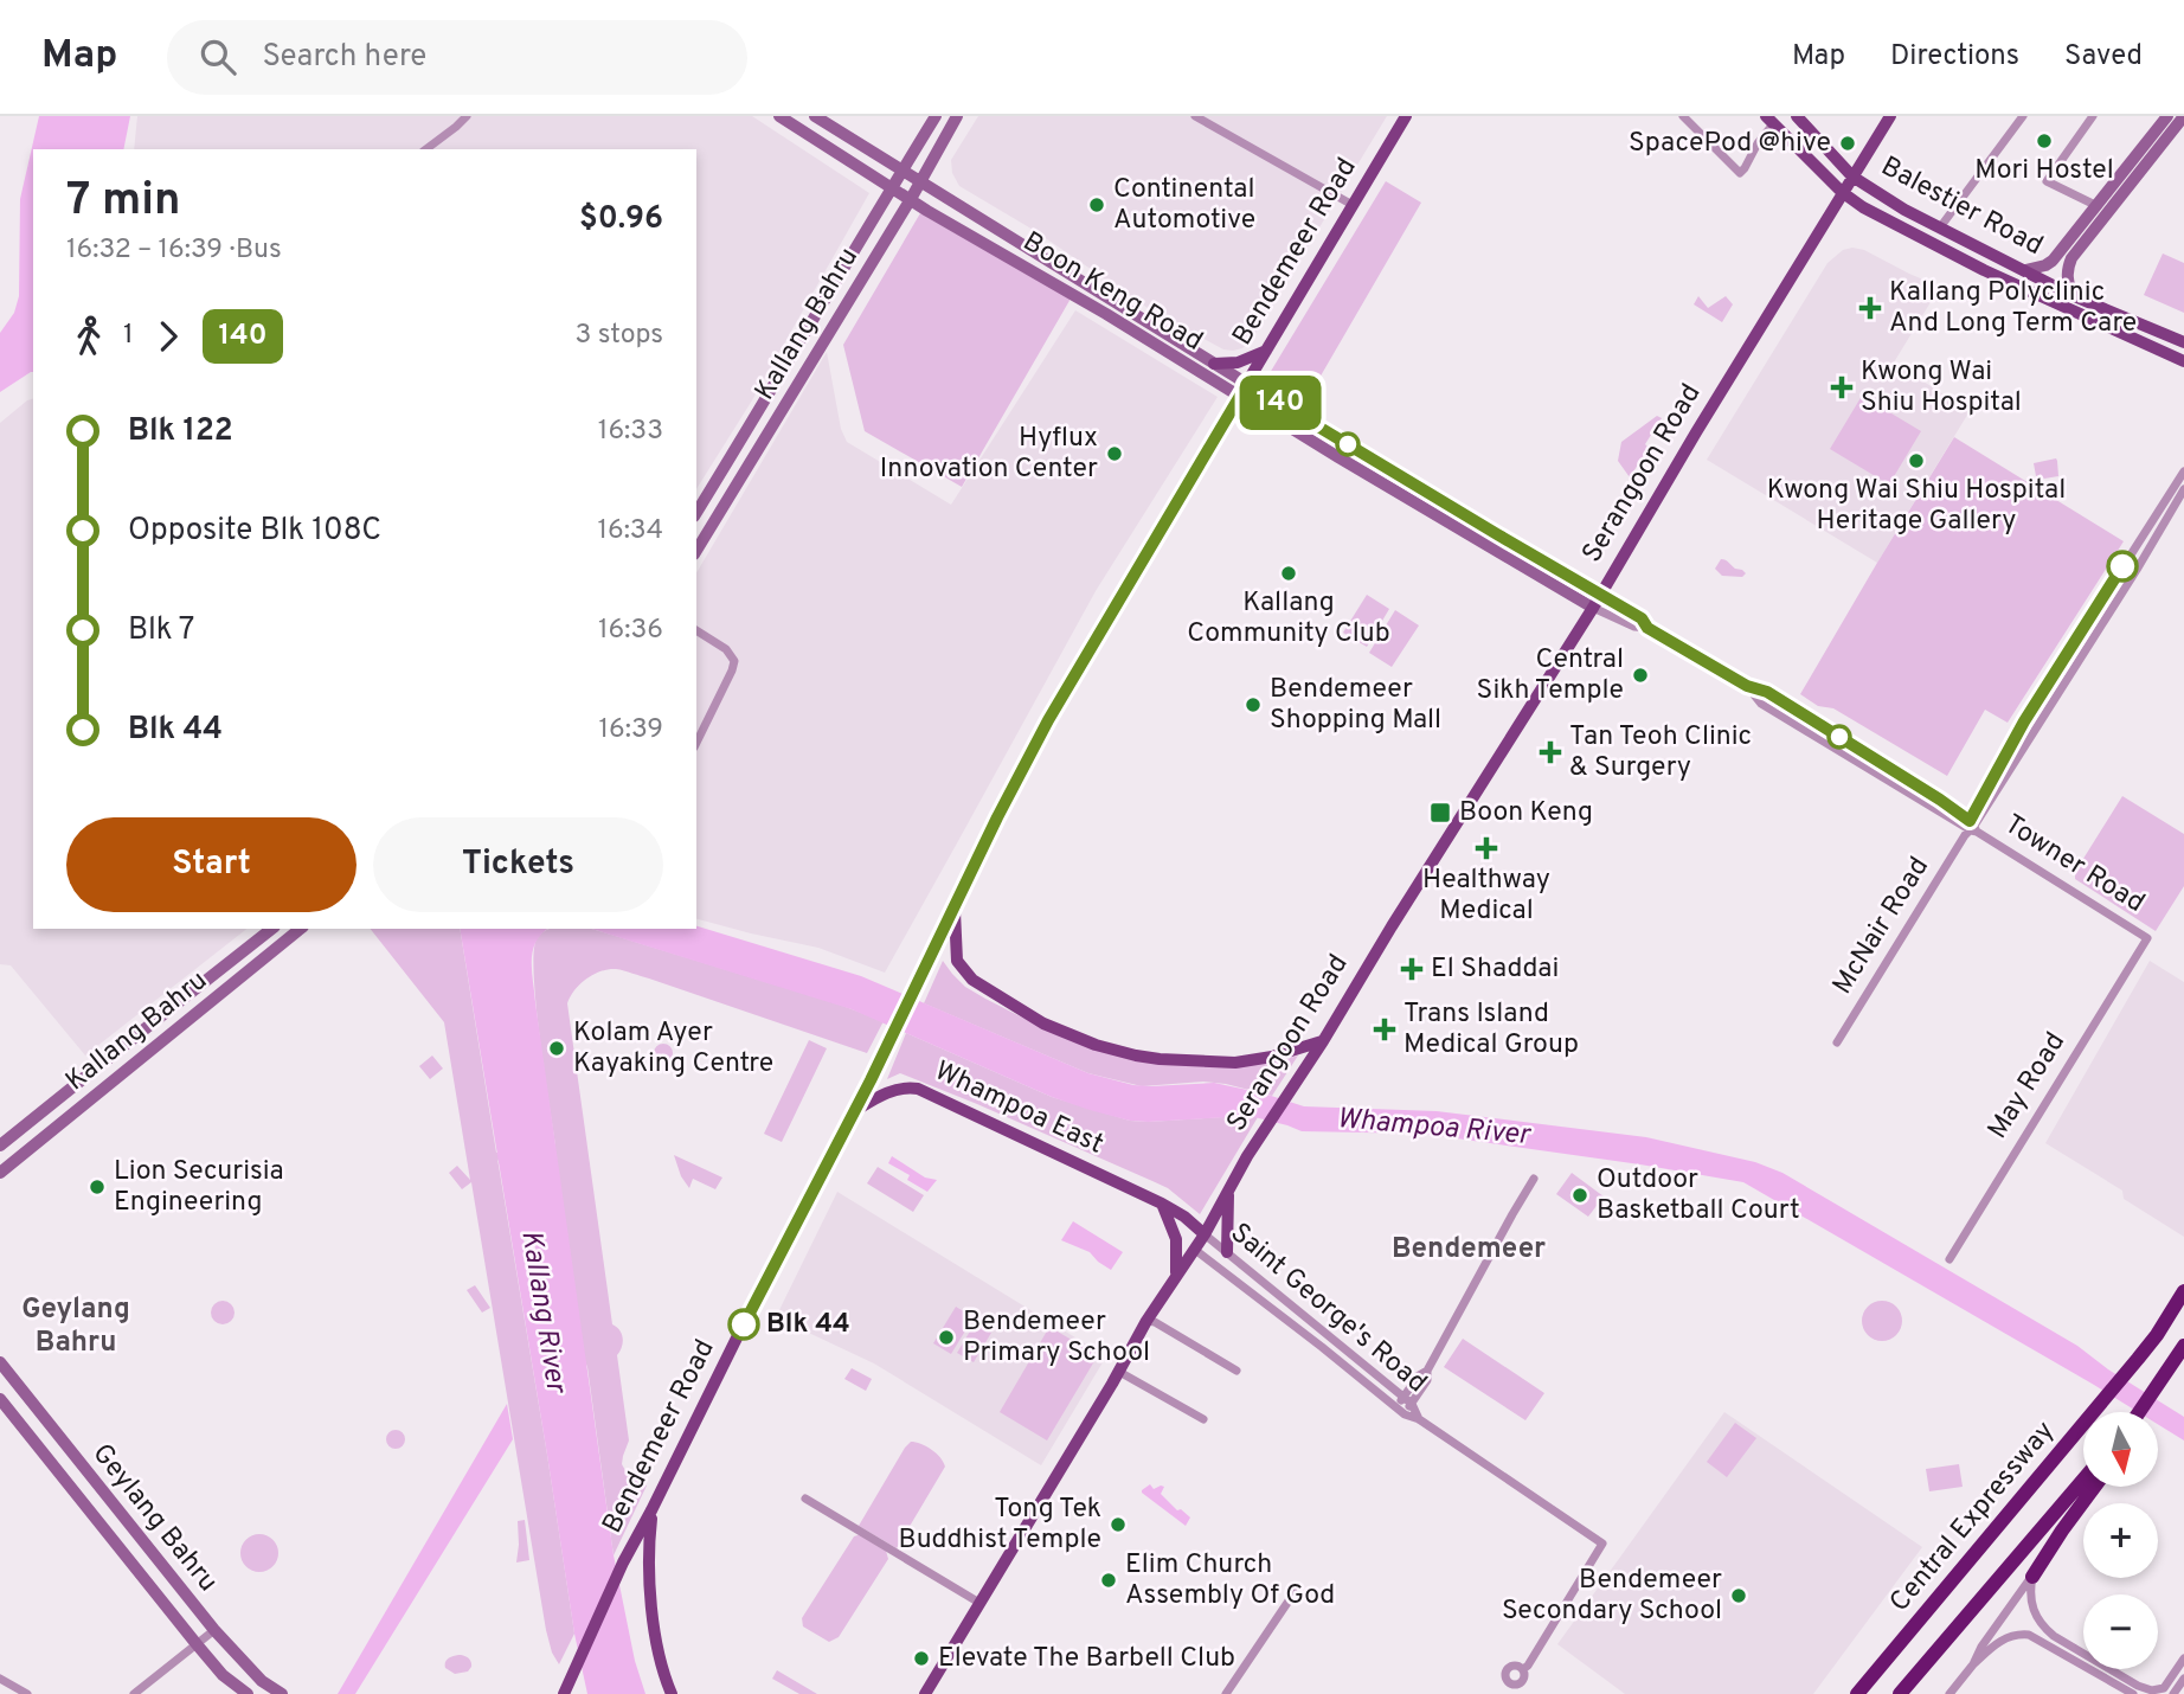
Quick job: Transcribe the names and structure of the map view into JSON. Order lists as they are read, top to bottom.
{
  "streets": {
    "highway": ["Central Expressway"],
    "main road": [
      "Balestier Road",
      "Bendemeer Road",
      "Boon Keng Road",
      "Kallang Bahru",
      "Serangoon Road",
      "Whampoa East",
      "Geylang Bahru"
    ],
    "street": [
      "Towner Road",
      "McNair Road",
      "May Road",
      "Saint George's Road"
    ]
  },
  "crossings": [
    ["Balestier Road", "Serangoon Road"],
    ["Bendemeer Road", "Boon Keng Road"],
    ["Bendemeer Road", "Whampoa East"],
    ["Boon Keng Road", "Kallang Bahru"],
    ["Boon Keng Road", "Serangoon Road"],
    ["Boon Keng Road", "Towner Road"],
    ["Serangoon Road", "Towner Road"],
    ["Serangoon Road", "Whampoa East"],
    ["Serangoon Road", "Saint George's Road"],
    ["Towner Road", "McNair Road"],
    ["Towner Road", "May Road"],
    ["Whampoa East", "Saint George's Road"]
  ],
  "districts": ["Bendemeer", "Geylang Bahru"],
  "water": ["Whampoa River", "Kallang River"],
  "places": {
    "other": [
      "Mori Hostel",
      "SpacePod @hive",
      "Continental Automotive",
      "Hyflux Innovation Center",
      "Kwong Wai Shiu Hospital Heritage Gallery",
      "Kallang Community Club",
      "Central Sikh Temple",
      "Bendemeer Shopping Mall",
      "Kolam Ayer Kayaking Centre",
      "Lion Securisia Engineering",
      "Outdoor Basketball Court",
      "Blk 44",
      "Bendemeer Primary School",
      "Tong Tek Buddhist Temple",
      "Elim Church Assembly Of God",
      "Bendemeer Secondary School",
      "Elevate The Barbell Club"
    ],
    "health": [
      "Kallang Polyclinic And Long Term Care",
      "Kwong Wai Shiu Hospital",
      "Tan Teoh Clinic & Surgery",
      "Healthway Medical",
      "El Shaddai",
      "Trans Island Medical Group"
    ],
    "transit": ["Boon Keng"]
  },
  "lines": ["bus line 140"],
  "north": "bottom",
  "page": {
    "header": "Map",
    "search": "Search here",
    "nav": ["Map", "Directions", "Saved"],
    "on_map": "140",
    "heading": ["7 min", "16:32 – 16:39 · Bus", "$0.96"],
    "legs": ["1", "140", "3 stops"],
    "list": [
      {
        "name": "Blk 122",
        "value": "16:33"
      },
      {
        "name": "Opposite Blk 108C",
        "value": "16:34"
      },
      {
        "name": "Blk 7",
        "value": "16:36"
      },
      {
        "name": "Blk 44",
        "value": "16:39"
      }
    ],
    "buttons": ["Start", "Tickets"],
    "map_buttons": ["+", "−"]
  }
}
